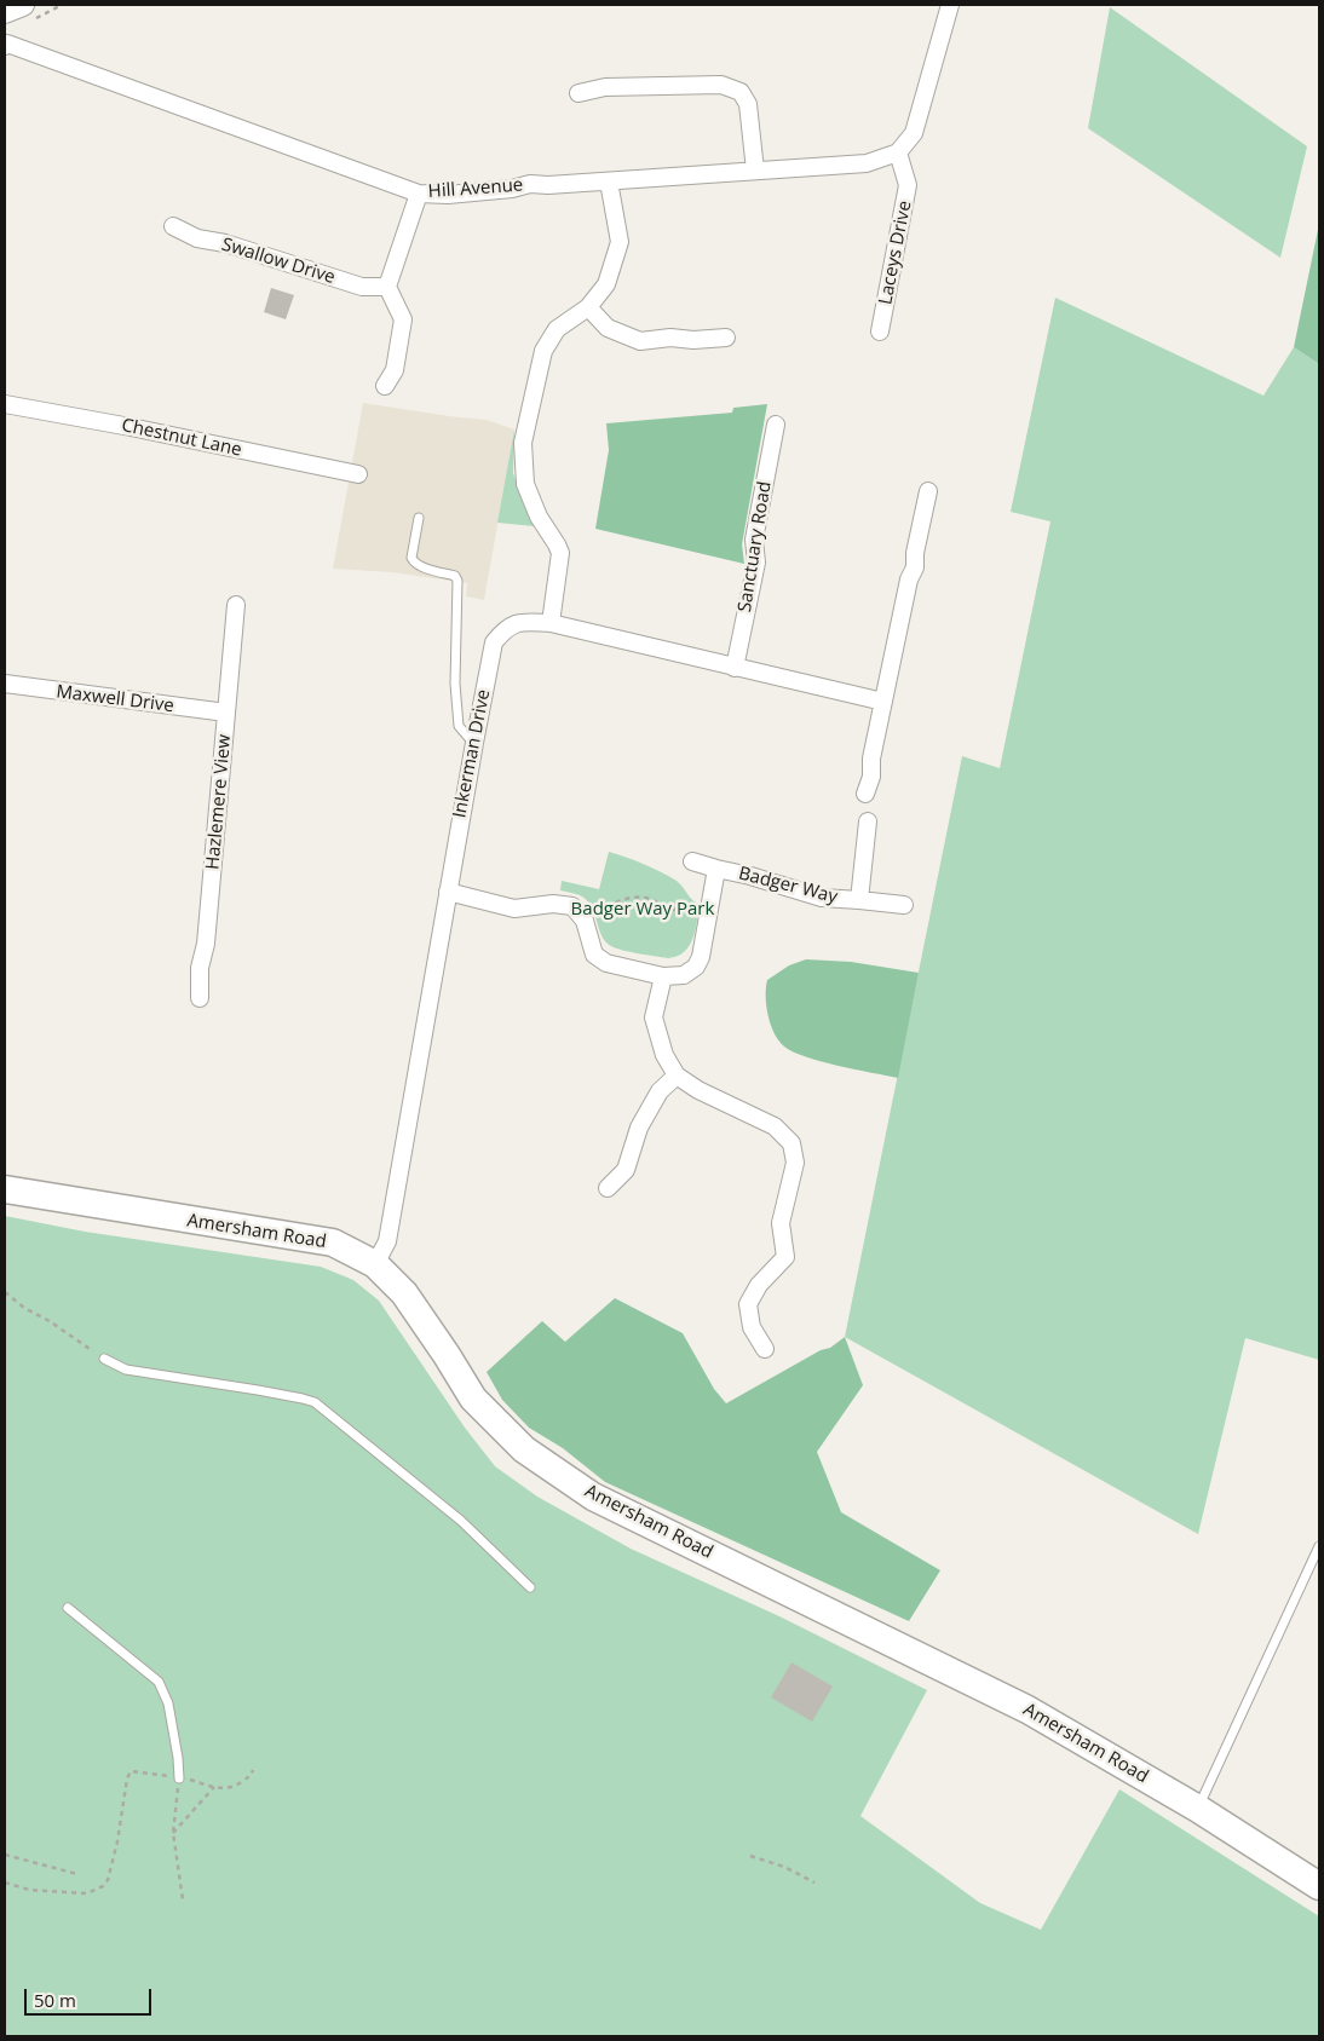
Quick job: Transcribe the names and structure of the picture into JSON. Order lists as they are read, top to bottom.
{
  "streets": {
    "main road": ["Amersham Road"],
    "street": [
      "Hill Avenue",
      "Laceys Drive",
      "Swallow Drive",
      "Chestnut Lane",
      "Sanctuary Road",
      "Maxwell Drive",
      "Inkerman Drive",
      "Hazlemere View",
      "Badger Way"
    ]
  },
  "crossings": [
    ["Hill Avenue", "Laceys Drive"],
    ["Sanctuary Road", "Inkerman Drive"],
    ["Maxwell Drive", "Hazlemere View"],
    ["Inkerman Drive", "Amersham Road"]
  ],
  "parks": ["Badger Way Park"],
  "scale_bar": "50 m"
}
